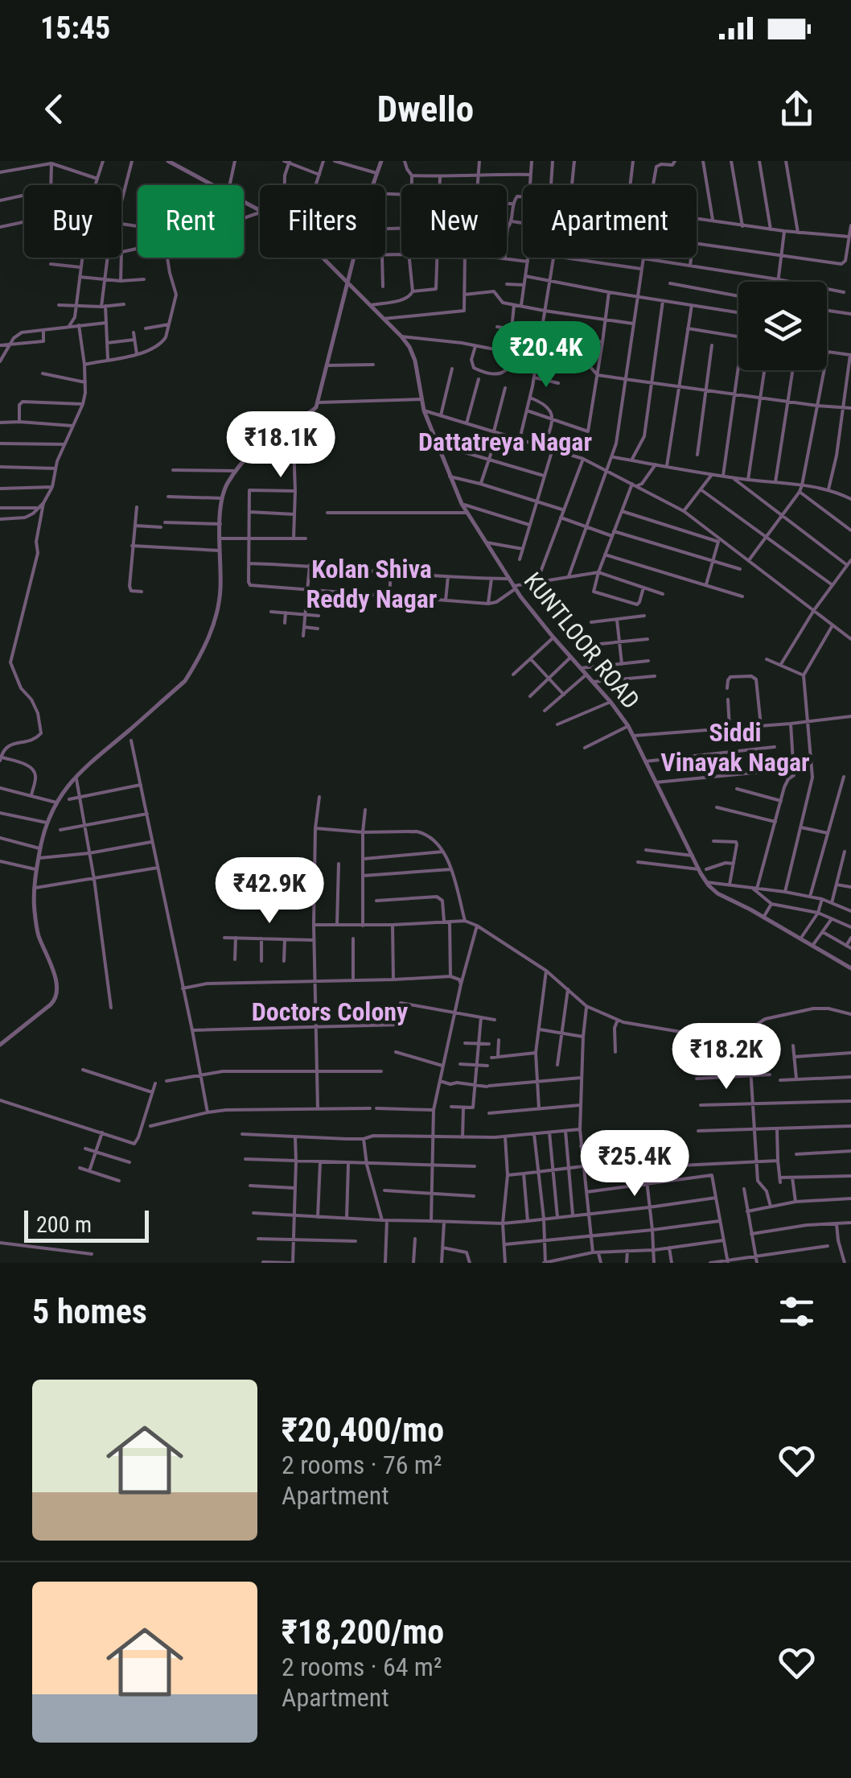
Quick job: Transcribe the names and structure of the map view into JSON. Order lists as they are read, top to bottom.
{
  "streets": {
    "street": ["KUNTLOOR ROAD"]
  },
  "districts": [
    "Dattatreya Nagar",
    "Kolan Shiva Reddy Nagar",
    "Siddi Vinayak Nagar",
    "Doctors Colony"
  ],
  "scale_bar": "200 m",
  "page": {
    "status": "15:45",
    "header": "Dwello",
    "chip": [
      "Buy",
      "Rent",
      "Filters",
      "New",
      "Apartment"
    ],
    "price": [
      "₹20.4K",
      "₹18.1K",
      "₹42.9K",
      "₹18.2K",
      "₹25.4K"
    ],
    "scale": "200 m",
    "heading": "5 homes",
    "list": [
      {
        "name": "₹20,400/mo",
        "note": "2 rooms · 76 m² · Apartment"
      },
      {
        "name": "₹18,200/mo",
        "note": "2 rooms · 64 m² · Apartment"
      }
    ]
  }
}
